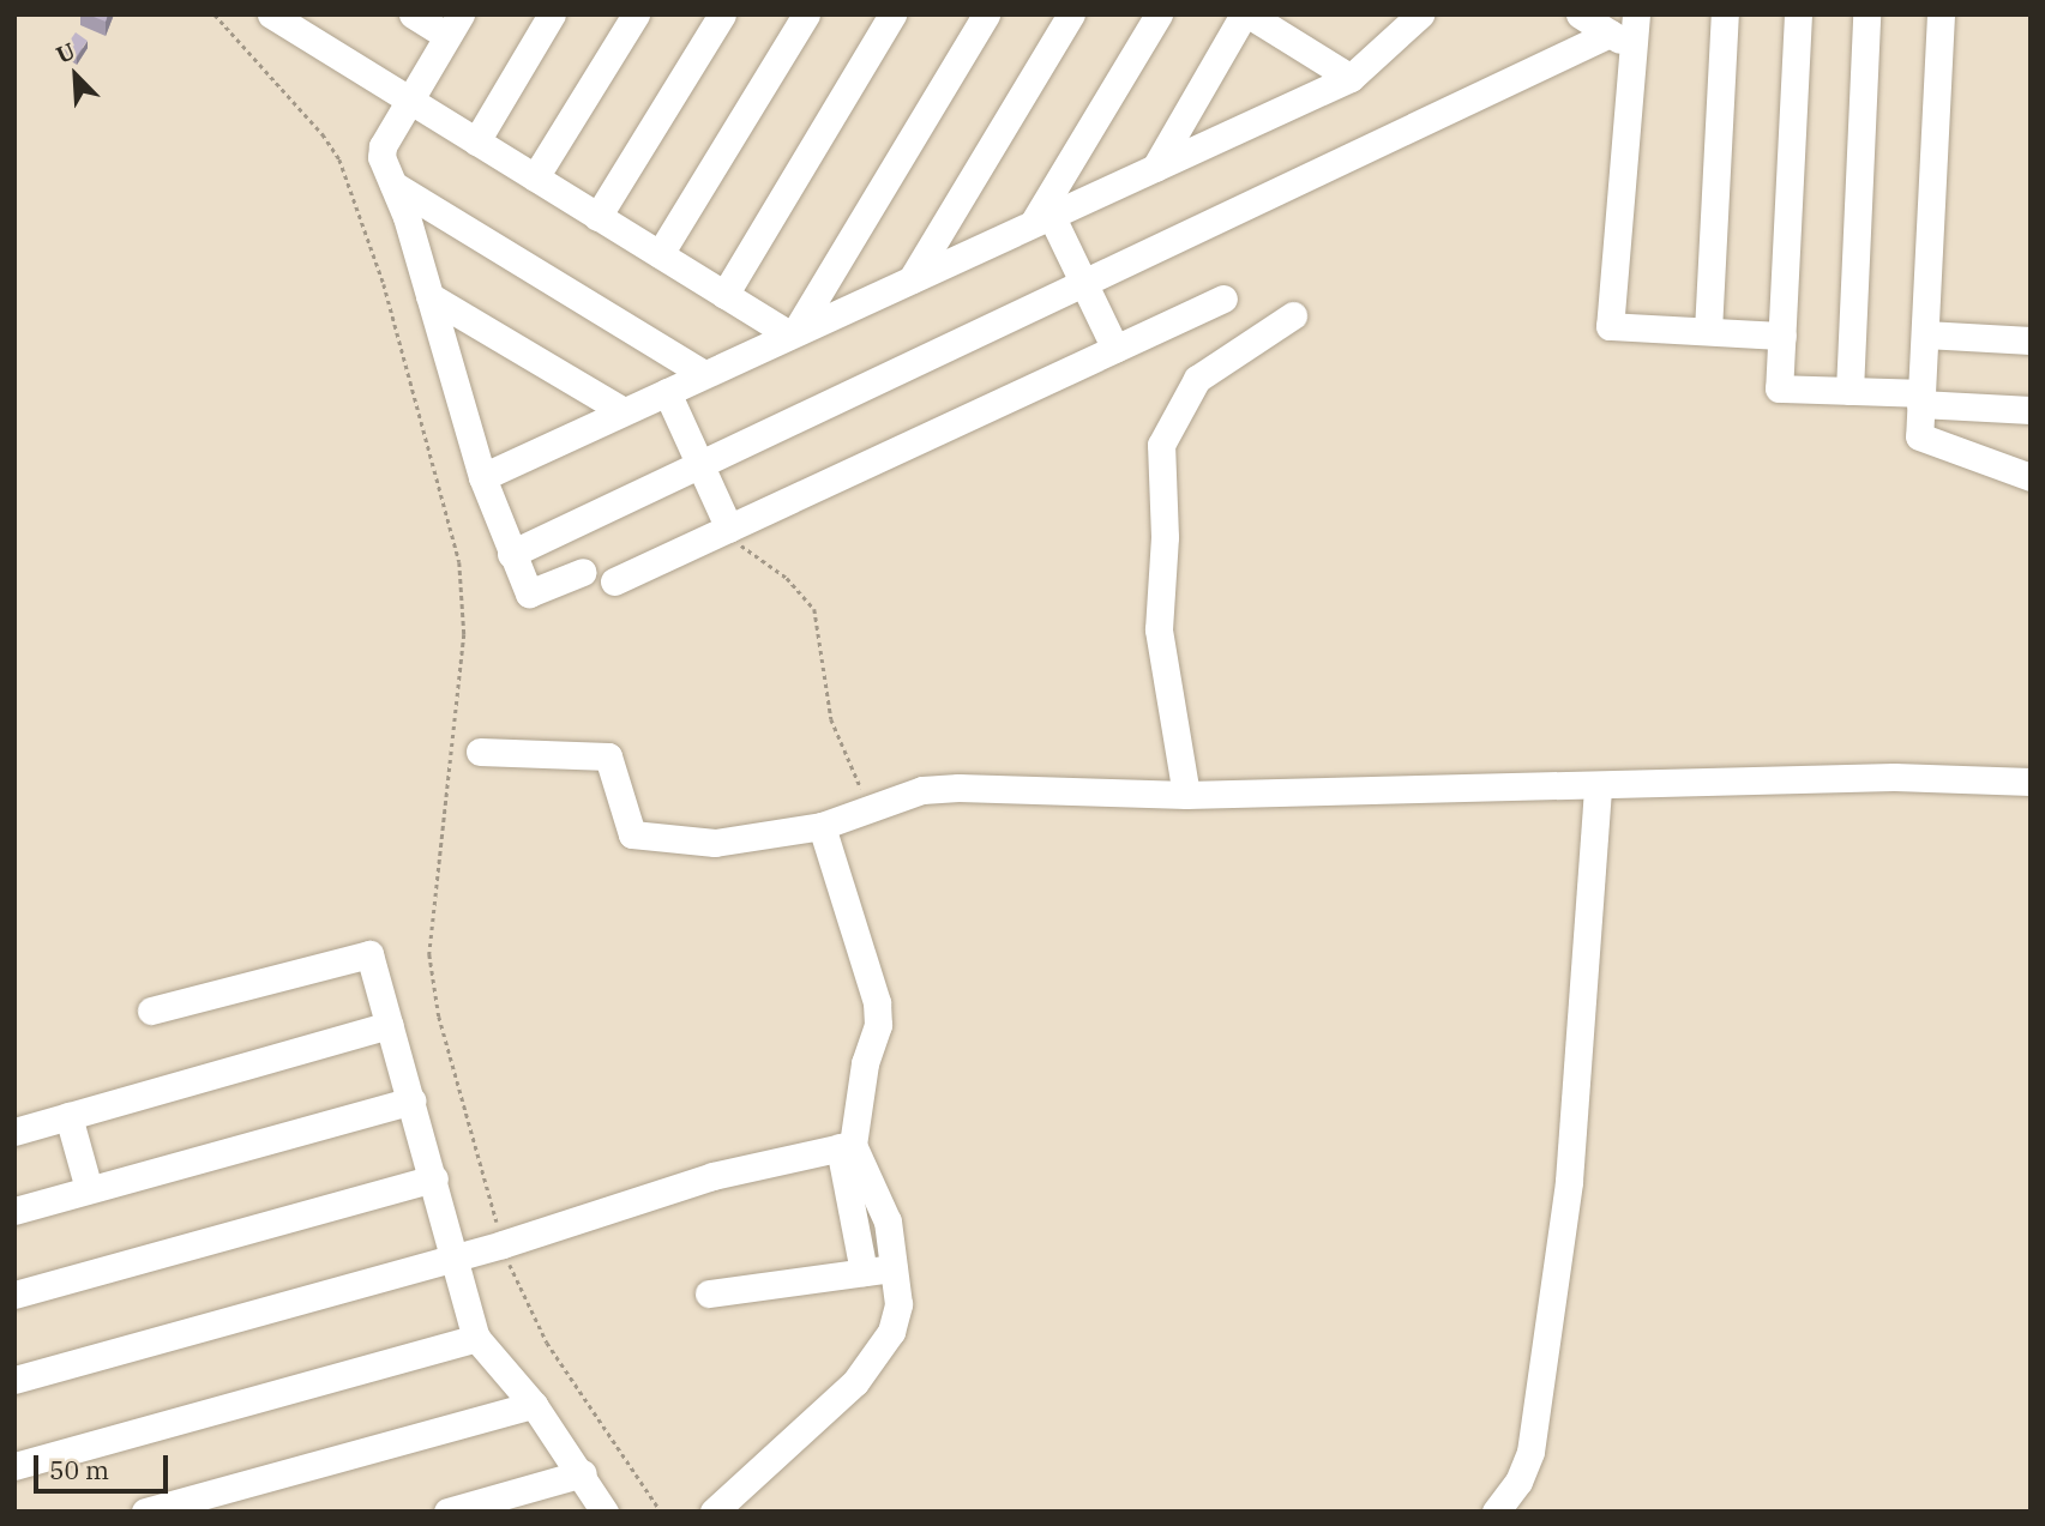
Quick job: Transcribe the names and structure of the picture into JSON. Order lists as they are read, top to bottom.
{
  "scale_bar": "50 m",
  "north": "top left"
}
